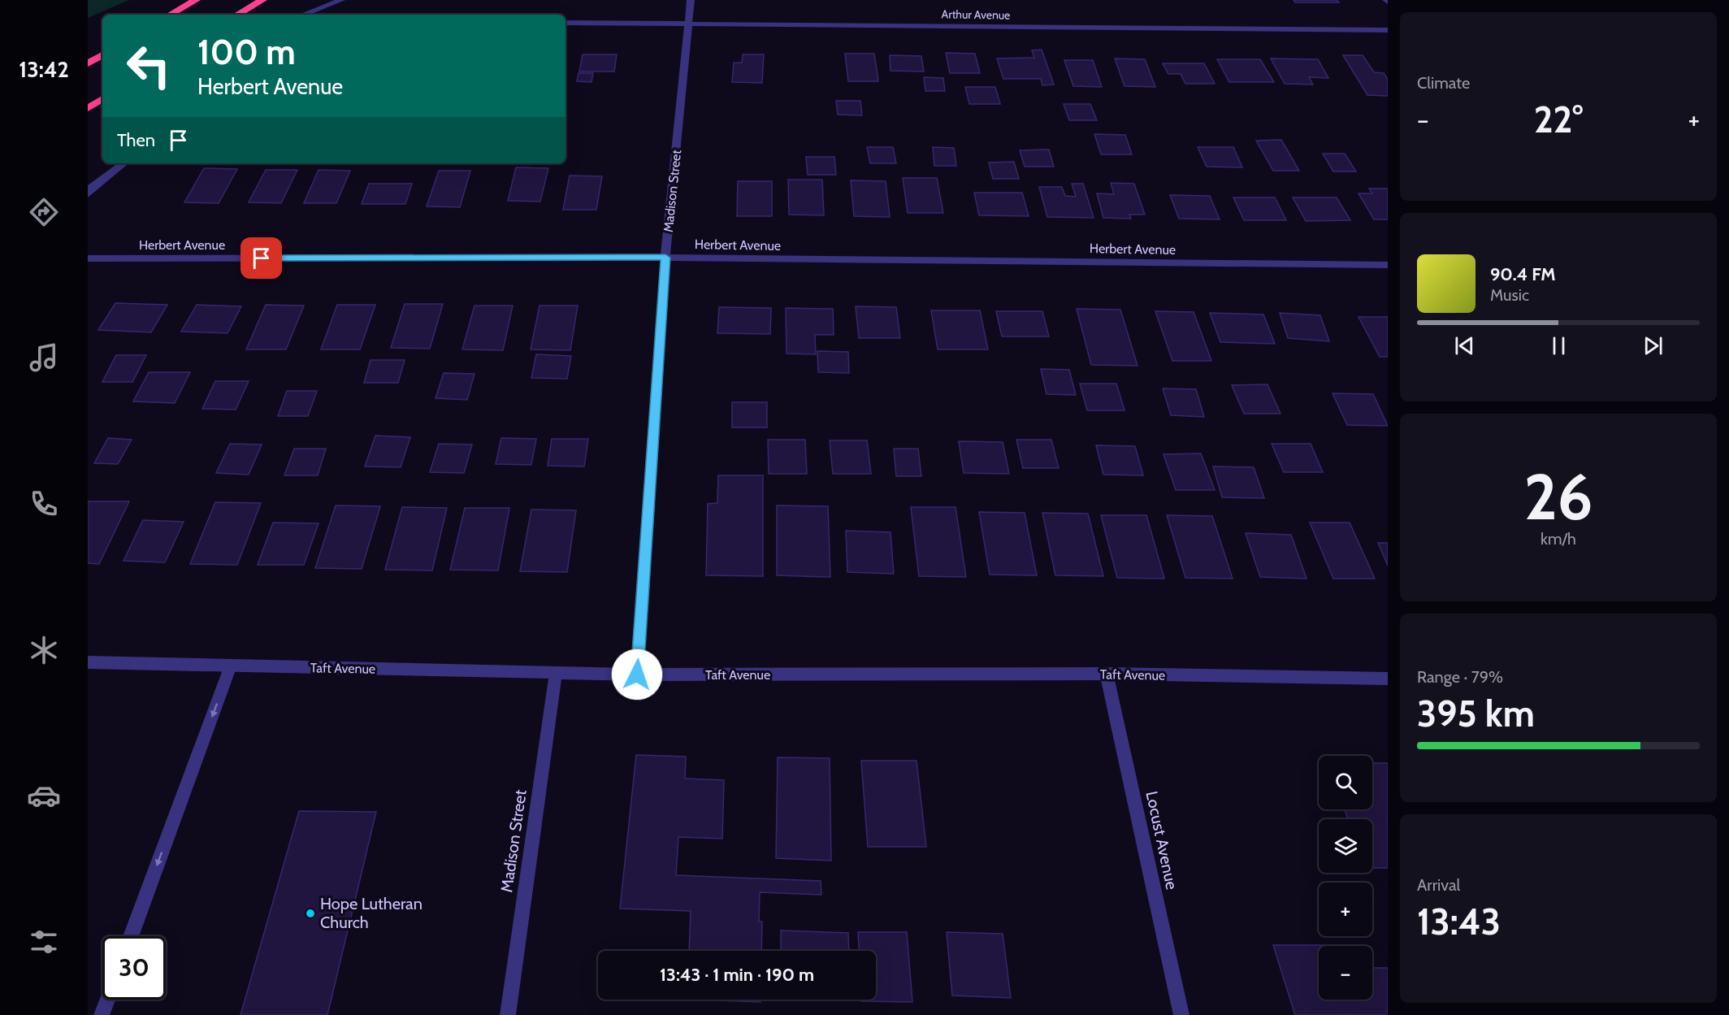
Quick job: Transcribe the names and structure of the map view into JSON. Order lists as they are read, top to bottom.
{
  "streets": {
    "street": [
      "Arthur Avenue",
      "Madison Street",
      "Herbert Avenue",
      "Taft Avenue",
      "Locust Avenue"
    ]
  },
  "crossings": [
    ["Arthur Avenue", "Madison Street"],
    ["Madison Street", "Herbert Avenue"],
    ["Madison Street", "Taft Avenue"],
    ["Taft Avenue", "Locust Avenue"]
  ],
  "places": ["Hope Lutheran Church"],
  "page": {
    "tabs": "13:42",
    "tile": [
      "Climate",
      ["26", "km/h"],
      ["Range · 79%", "395 km"],
      ["Arrival", "13:43"]
    ],
    "turn": ["100 m", "Herbert Avenue"],
    "heat": ["−", "22°", "+"],
    "then": "Then",
    "song": ["90.4 FM", "Music"],
    "map_buttons": ["+", "−"],
    "limit": "30",
    "trip": "13:43 · 1 min · 190 m"
  }
}
